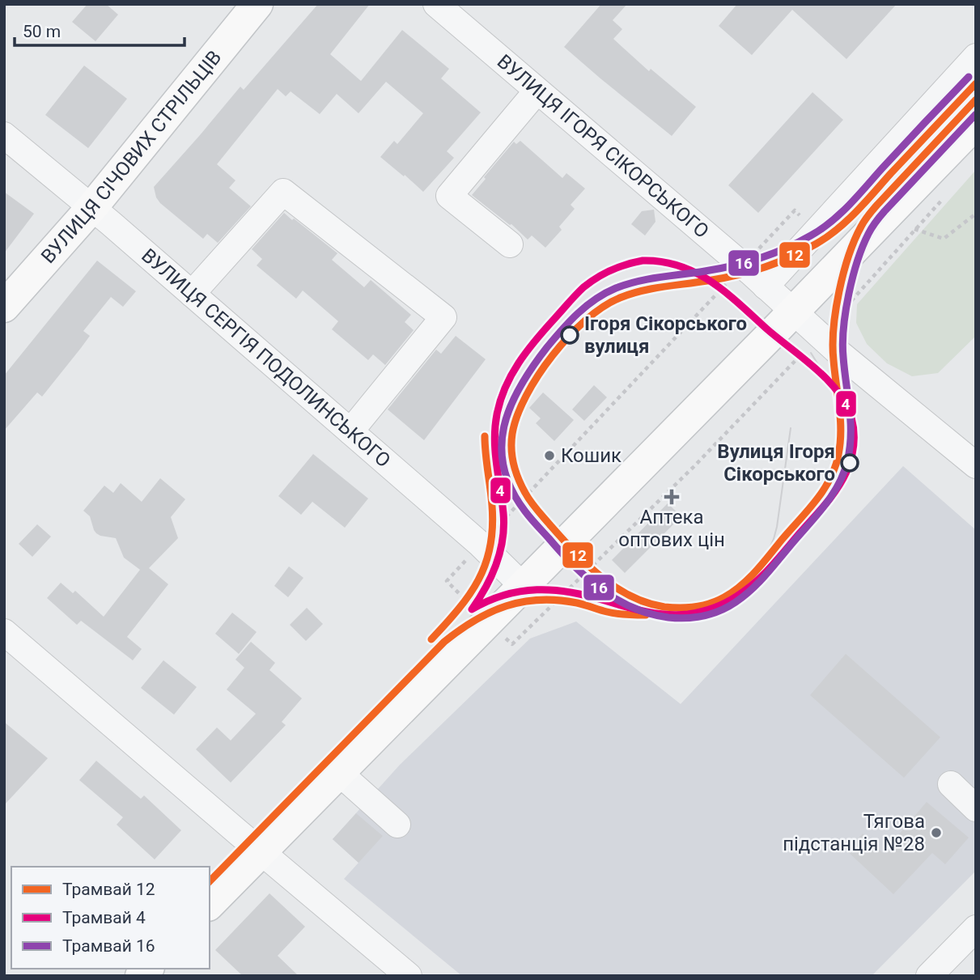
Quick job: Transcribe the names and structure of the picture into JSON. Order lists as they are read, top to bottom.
{
  "streets": {
    "main road": ["ВУЛИЦЯ СІЧОВИХ СТРІЛЬЦІВ"],
    "street": ["ВУЛИЦЯ ІГОРЯ СІКОРСЬКОГО", "ВУЛИЦЯ СЕРГІЯ ПОДОЛИНСЬКОГО"]
  },
  "crossings": [
    ["ВУЛИЦЯ СІЧОВИХ СТРІЛЬЦІВ", "ВУЛИЦЯ СЕРГІЯ ПОДОЛИНСЬКОГО"]
  ],
  "places": {
    "other": [
      "Ігоря Сікорського вулиця",
      "Кошик",
      "Вулиця Ігоря Сікорського",
      "Тягова пiдстанцiя №28"
    ],
    "health": ["Аптека оптових цін"]
  },
  "lines": ["tram line 16", "tram line 12", "tram line 4"],
  "legend": ["Трамвай 12", "Трамвай 4", "Трамвай 16"],
  "scale_bar": "50 m"
}
